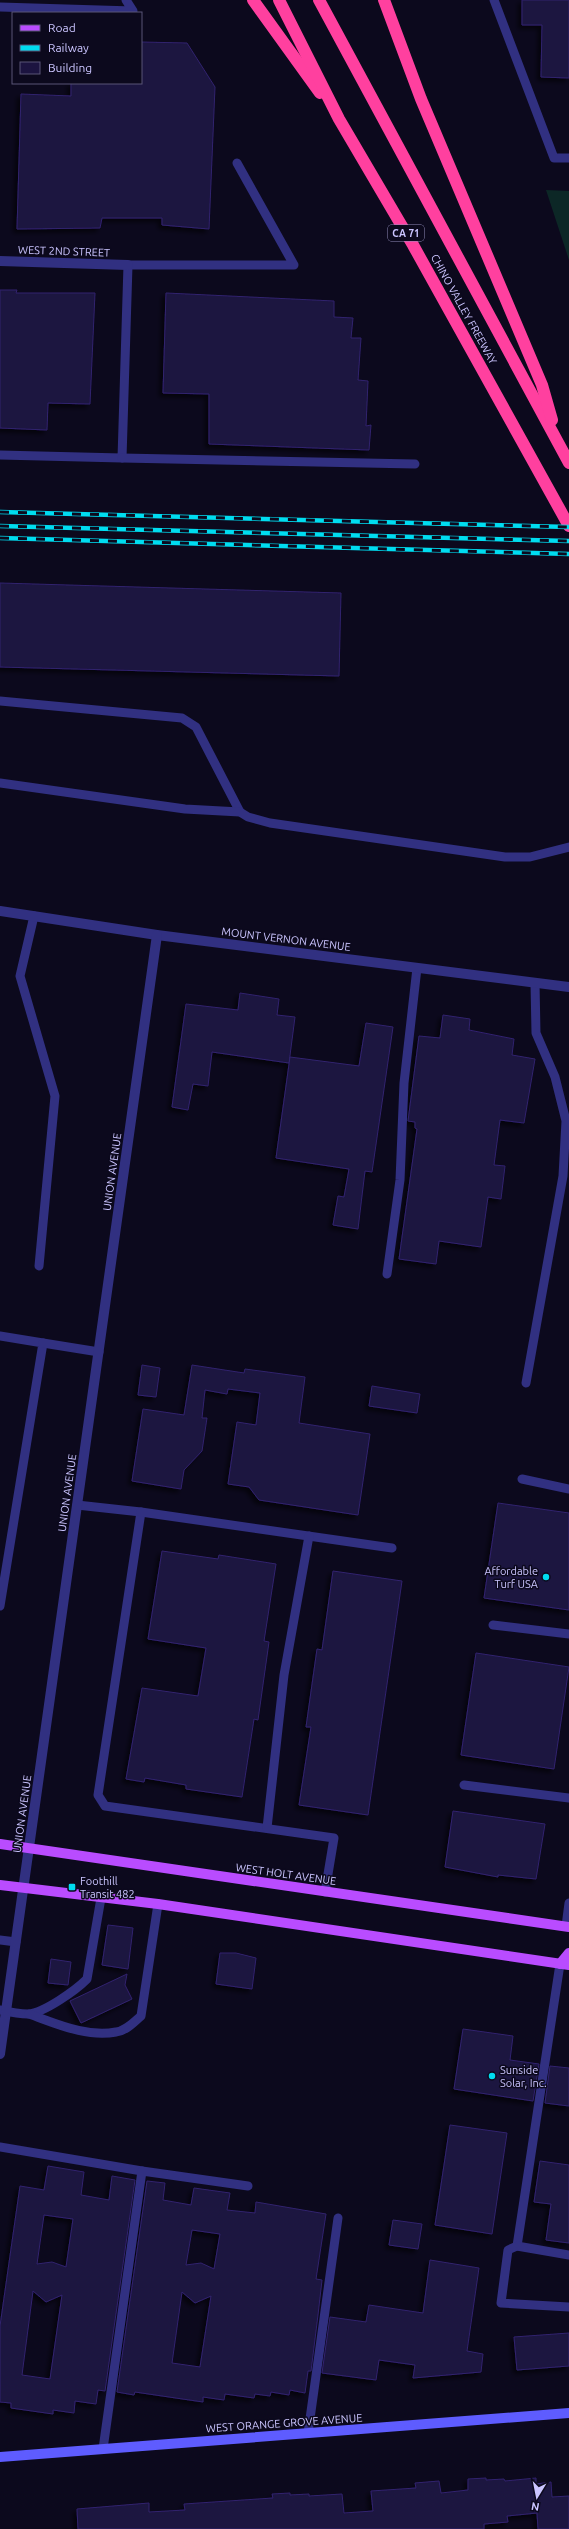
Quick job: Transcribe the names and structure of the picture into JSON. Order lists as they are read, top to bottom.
{
  "streets": {
    "highway": ["CA 71", "CHINO VALLEY FREEWAY"],
    "main road": ["WEST HOLT AVENUE"],
    "street": [
      "WEST 2ND STREET",
      "MOUNT VERNON AVENUE",
      "UNION AVENUE",
      "WEST ORANGE GROVE AVENUE"
    ]
  },
  "crossings": [
    ["MOUNT VERNON AVENUE", "UNION AVENUE"],
    ["UNION AVENUE", "WEST HOLT AVENUE"]
  ],
  "places": {
    "other": ["Affordable Turf USA", "Sunside Solar, Inc."],
    "transit": ["Foothill Transit 482"]
  },
  "legend": ["Road", "Railway", "Building"],
  "north": "bottom"
}
